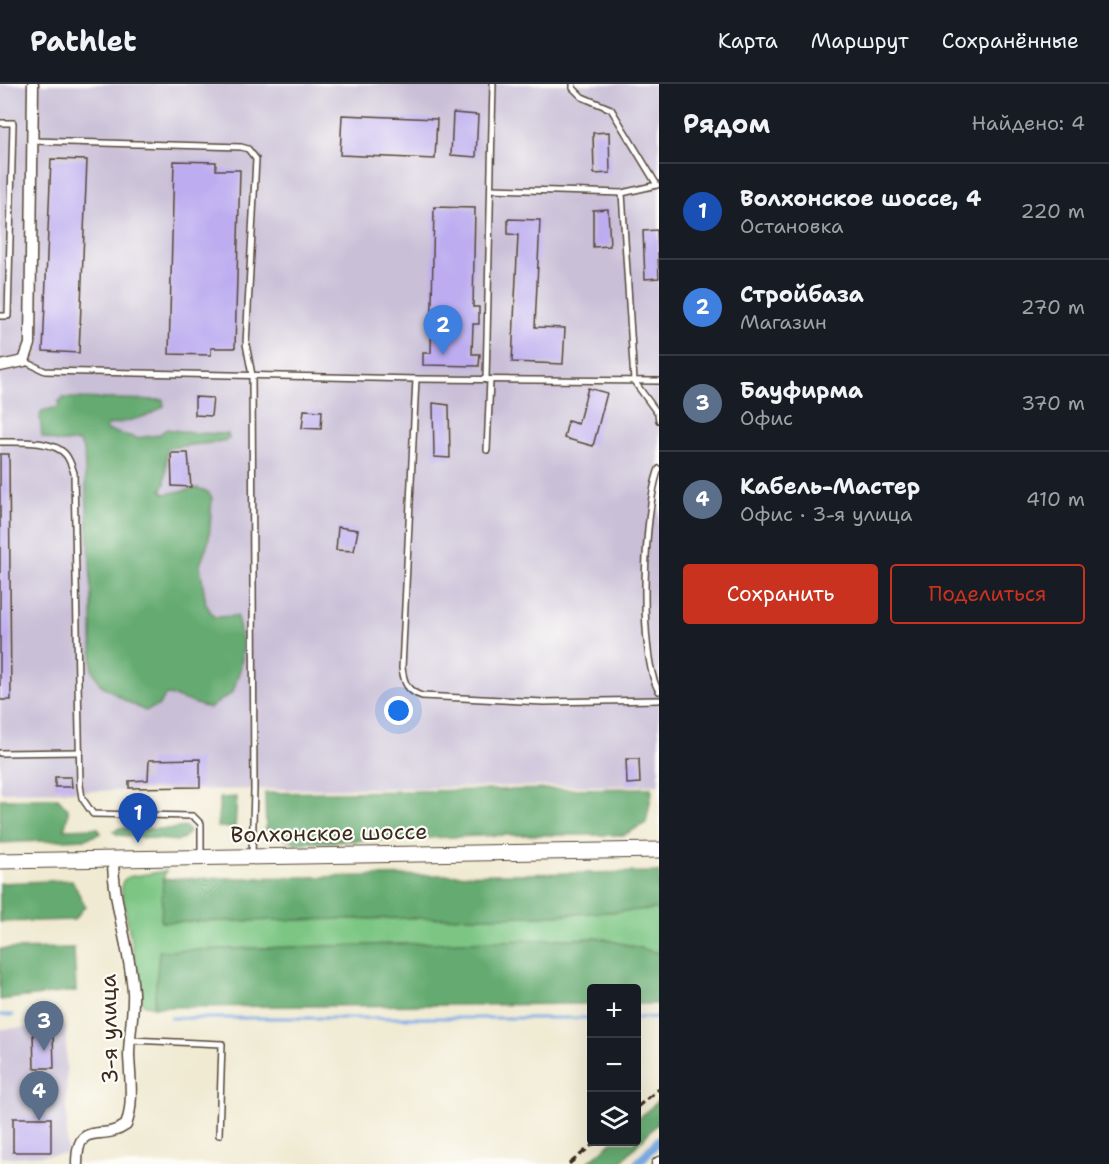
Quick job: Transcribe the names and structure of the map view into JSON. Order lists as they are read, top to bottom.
{
  "streets": {
    "main road": ["Волхонское шоссе"],
    "street": ["3-я улица"]
  },
  "crossings": [
    ["Волхонское шоссе", "3-я улица"]
  ],
  "page": {
    "header": "Pathlet",
    "nav": ["Карта", "Маршрут", "Сохранённые"],
    "heading": ["Рядом", "Найдено: 4"],
    "list": [
      {
        "mark": "1",
        "name": "Волхонское шоссе, 4",
        "note": "Остановка",
        "value": "220 m"
      },
      {
        "mark": "2",
        "name": "Стройбаза",
        "note": "Магазин",
        "value": "270 m"
      },
      {
        "mark": "3",
        "name": "Бауфирма",
        "note": "Офис",
        "value": "370 m"
      },
      {
        "mark": "4",
        "name": "Кабель-Мастер",
        "note": "Офис · 3-я улица",
        "value": "410 m"
      }
    ],
    "pins": [
      "2",
      "1",
      "3",
      "4"
    ],
    "buttons": ["Сохранить", "Поделиться"],
    "map_buttons": ["+", "−"]
  }
}
